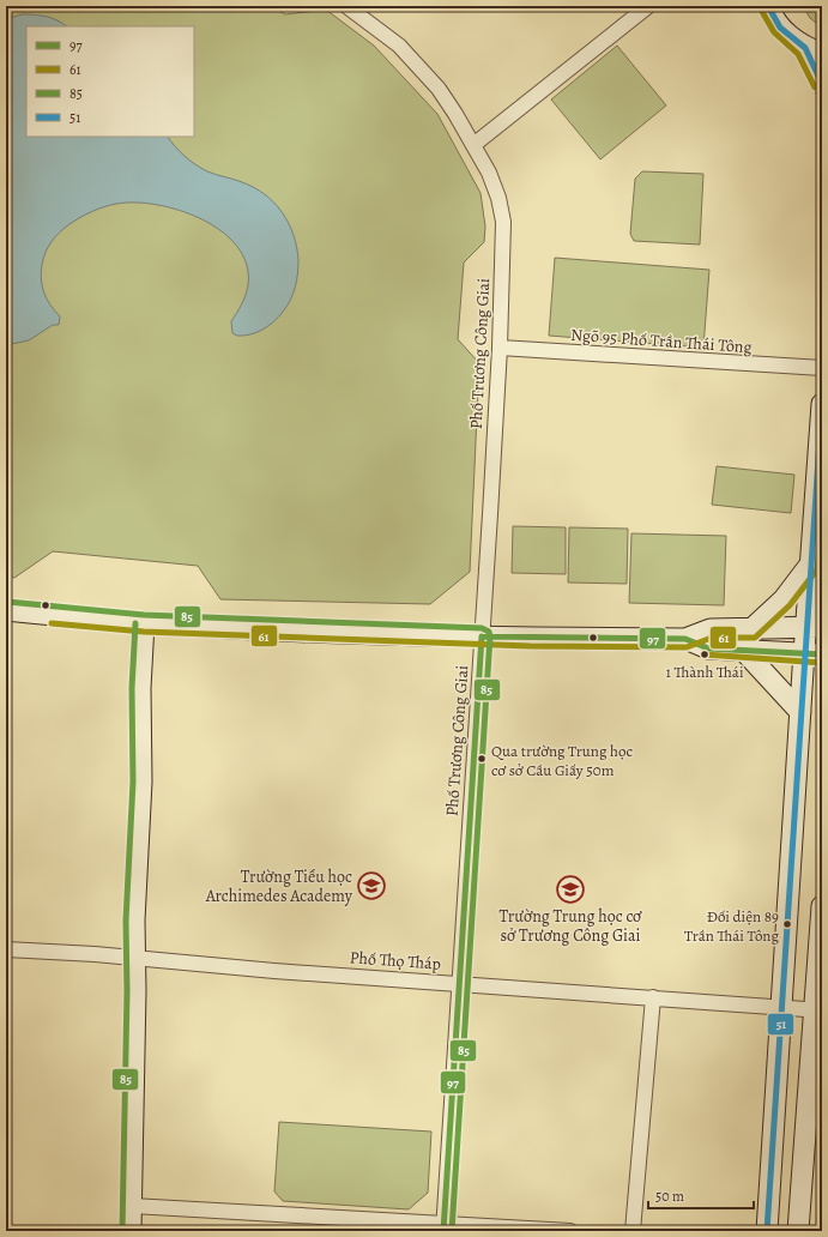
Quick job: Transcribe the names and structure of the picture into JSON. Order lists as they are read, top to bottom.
{
  "streets": {
    "street": ["Ngõ 95 Phố Trần Thái Tông", "Phố Trương Công Giai", "Phố Thọ Tháp"]
  },
  "crossings": [
    ["Ngõ 95 Phố Trần Thái Tông", "Phố Trương Công Giai"],
    ["Phố Trương Công Giai", "Phố Thọ Tháp"]
  ],
  "places": {
    "other": ["1 Thành Thái", "Qua trường Trung học cơ sở Cầu Giấy 50m", "Đối diện 89 Trần Thái Tông"],
    "school or university": ["Trường Tiểu học Archimedes Academy", "Trường Trung học cơ sở Trương Công Giai"]
  },
  "lines": [
    "transit line 51",
    "transit line 61",
    "transit line 85",
    "transit line 97"
  ],
  "legend": [
    "97",
    "61",
    "85",
    "51"
  ],
  "scale_bar": "50 m"
}
